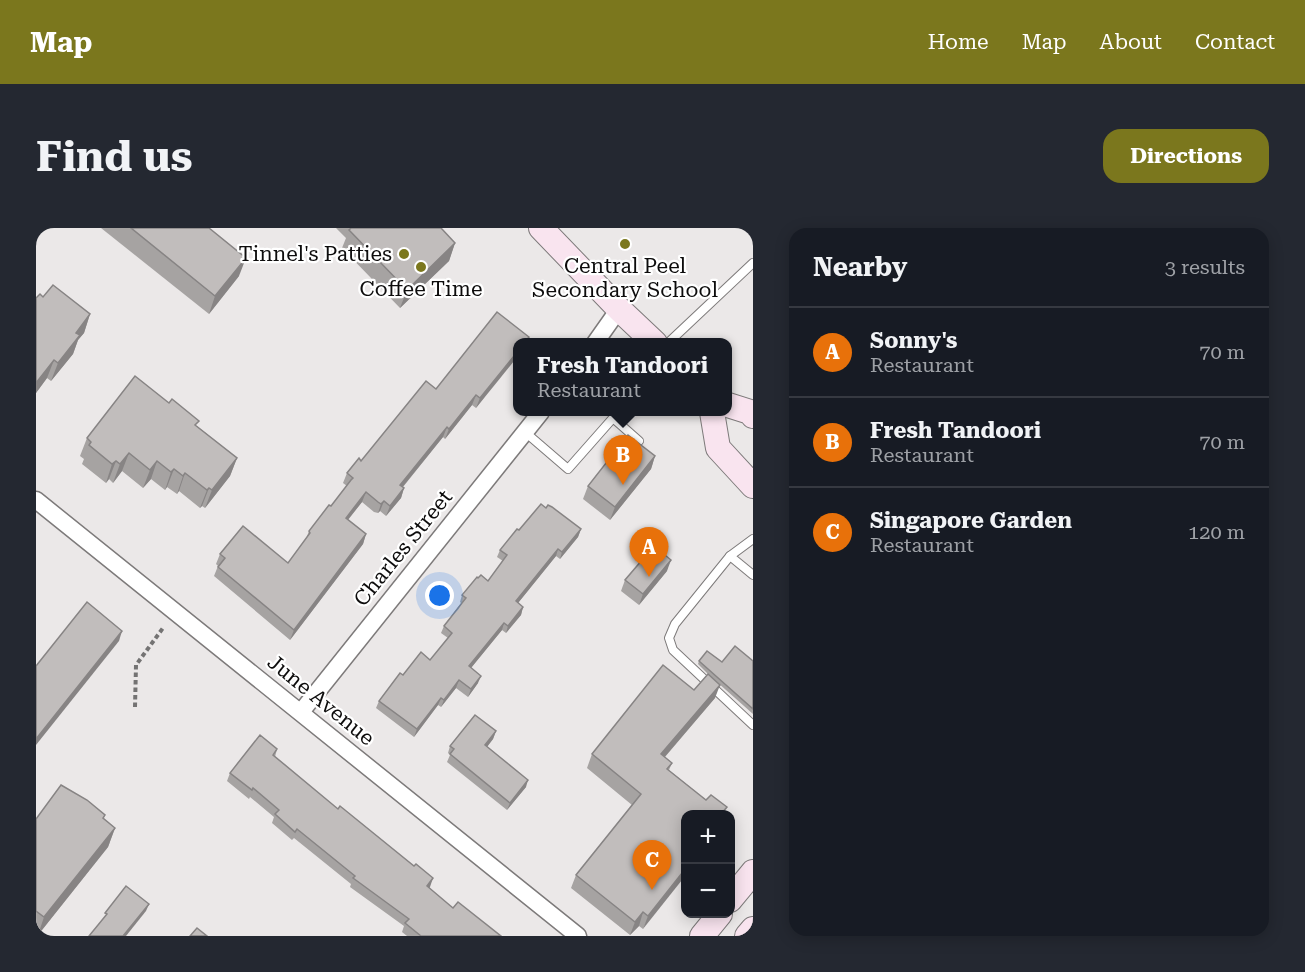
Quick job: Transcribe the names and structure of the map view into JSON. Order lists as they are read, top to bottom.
{
  "streets": {
    "street": ["Charles Street", "June Avenue"]
  },
  "crossings": [
    ["Charles Street", "June Avenue"]
  ],
  "places": ["Central Peel Secondary School", "Tinnel's Patties", "Coffee Time"],
  "page": {
    "header": "Map",
    "nav": [
      "Home",
      "Map",
      "About",
      "Contact"
    ],
    "buttons": "Directions",
    "title": "Find us",
    "heading": ["Nearby", "3 results"],
    "list": [
      {
        "mark": "A",
        "name": "Sonny's",
        "note": "Restaurant",
        "value": "70 m"
      },
      {
        "mark": "B",
        "name": "Fresh Tandoori",
        "note": "Restaurant",
        "value": "70 m"
      },
      {
        "mark": "C",
        "name": "Singapore Garden",
        "note": "Restaurant",
        "value": "120 m"
      }
    ],
    "popup": ["Fresh Tandoori", "Restaurant"],
    "pins": ["B", "A", "C"],
    "map_buttons": ["+", "−"]
  }
}
